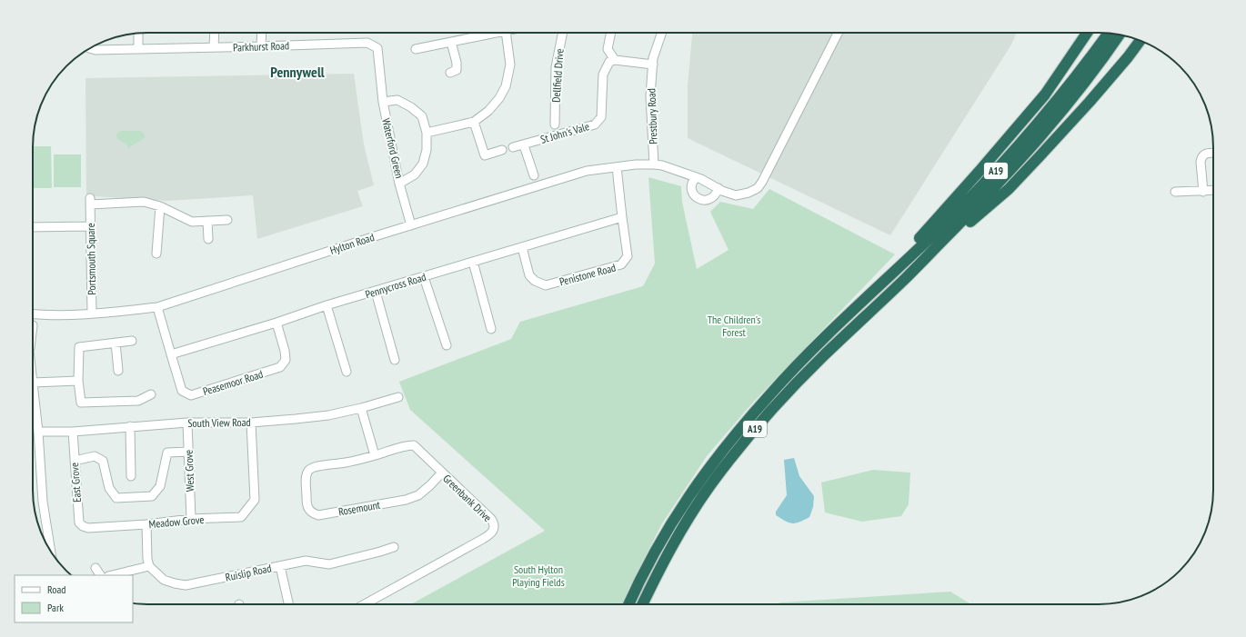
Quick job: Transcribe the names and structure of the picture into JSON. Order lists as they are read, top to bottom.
{
  "streets": {
    "highway": ["A19"],
    "street": [
      "Parkhurst Road",
      "Dellfield Drive",
      "Prestbury Road",
      "St John's Vale",
      "Waterford Green",
      "Hylton Road",
      "Portsmouth Square",
      "Penistone Road",
      "Pennycross Road",
      "Peasemoor Road",
      "South View Road",
      "West Grove",
      "East Grove",
      "Greenbank Drive",
      "Rosemount",
      "Meadow Grove",
      "Ruislip Road"
    ]
  },
  "crossings": [
    ["Parkhurst Road", "Waterford Green"],
    ["Prestbury Road", "Hylton Road"],
    ["Hylton Road", "Portsmouth Square"],
    ["Hylton Road", "Penistone Road"],
    ["Hylton Road", "Peasemoor Road"],
    ["Penistone Road", "Pennycross Road"],
    ["Pennycross Road", "Peasemoor Road"],
    ["South View Road", "West Grove"],
    ["South View Road", "East Grove"],
    ["South View Road", "Meadow Grove"],
    ["West Grove", "Meadow Grove"],
    ["East Grove", "Meadow Grove"],
    ["Greenbank Drive", "Rosemount"]
  ],
  "districts": ["Pennywell"],
  "parks": ["The Children's Forest", "South Hylton Playing Fields"],
  "legend": ["Road", "Park"]
}
